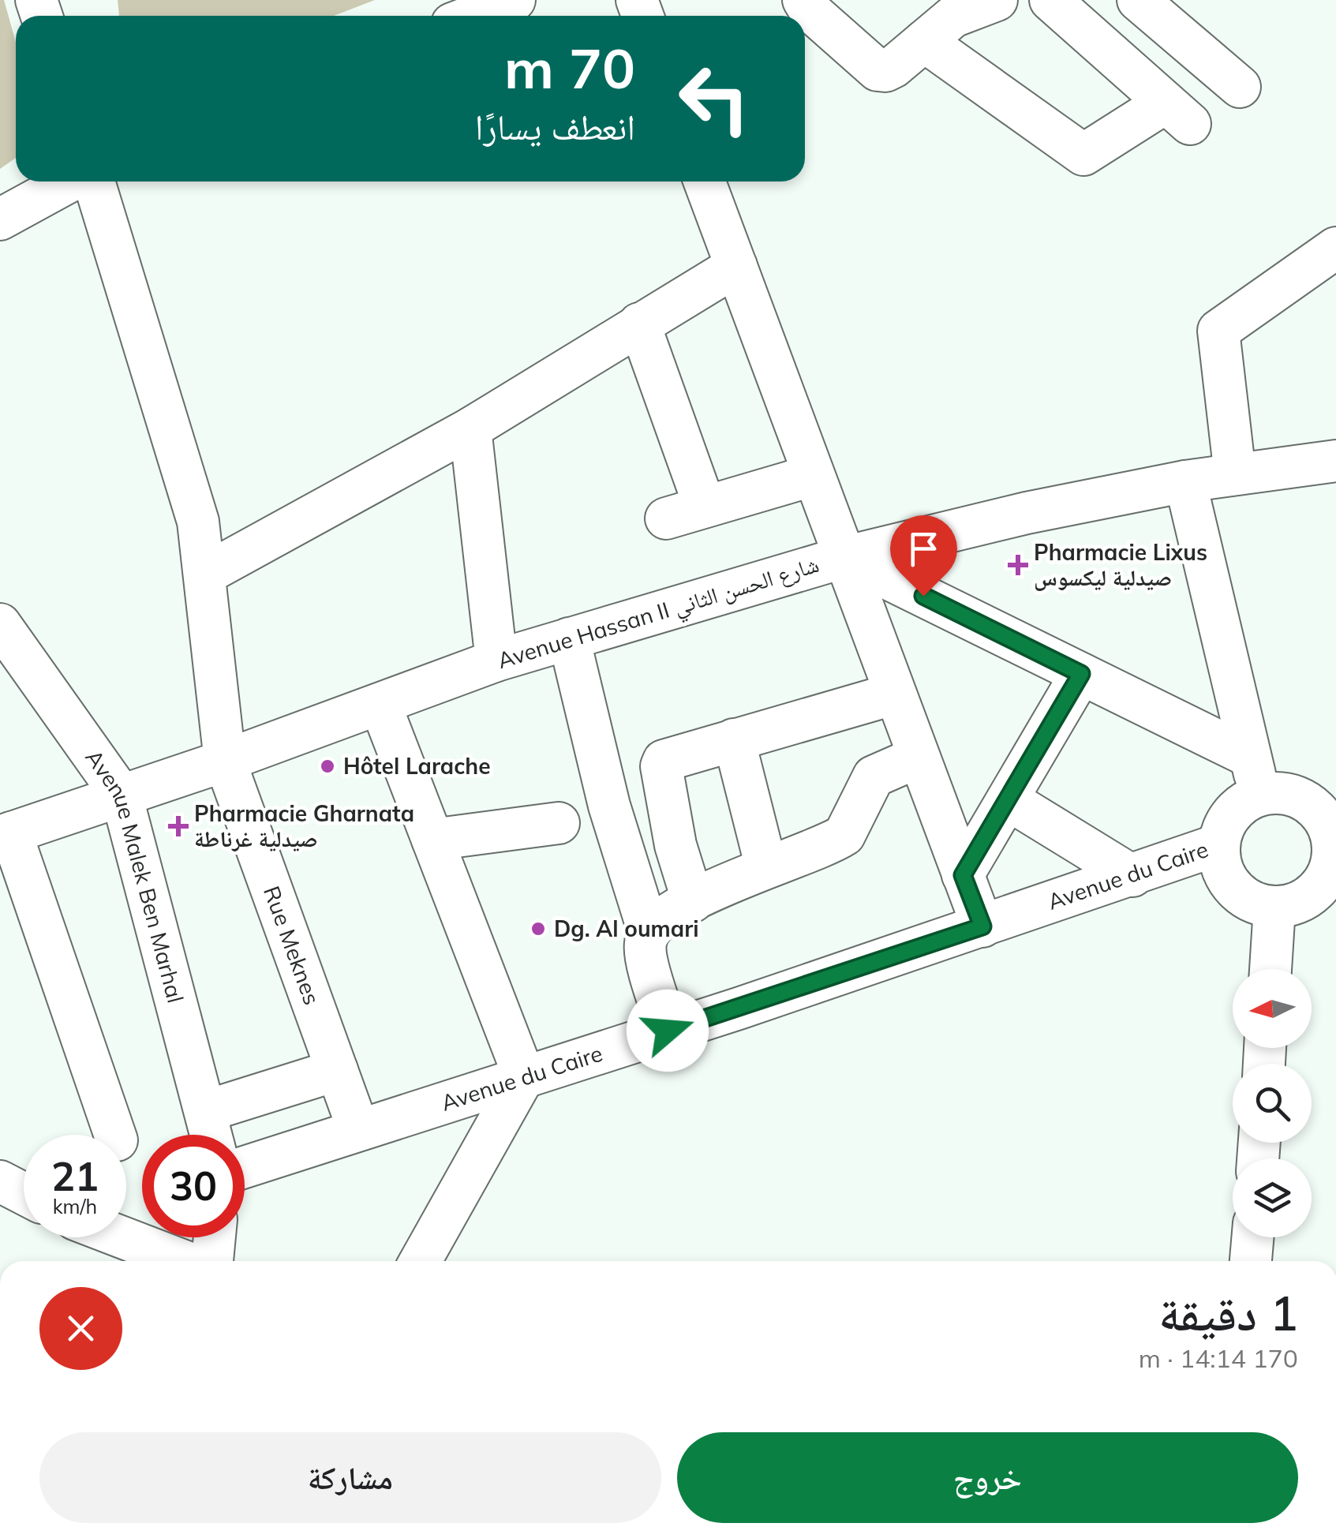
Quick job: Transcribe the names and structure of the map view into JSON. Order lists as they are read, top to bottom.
{
  "streets": {
    "street": [
      "Avenue Hassan II شارع الحسن الثاني",
      "Avenue du Caire",
      "Avenue Malek Ben Marhal",
      "Rue Meknes"
    ]
  },
  "crossings": [
    ["Avenue Hassan II شارع الحسن الثاني", "Avenue Malek Ben Marhal"],
    ["Avenue Hassan II شارع الحسن الثاني", "Rue Meknes"],
    ["Avenue du Caire", "Rue Meknes"]
  ],
  "places": {
    "health": ["Pharmacie Lixus صيدلية ليكسوس", "Pharmacie Gharnata صيدلية غرناطة"],
    "other": ["Hôtel Larache", "Dg. Al oumari"]
  },
  "north": "left",
  "page": {
    "turn": ["70 m", "انعطف يسارًا"],
    "speed": "21 km/h",
    "limit": "30",
    "heading": ["1 دقيقة", "170 m · 14:14"],
    "buttons": ["خروج", "مشاركة"]
  }
}
